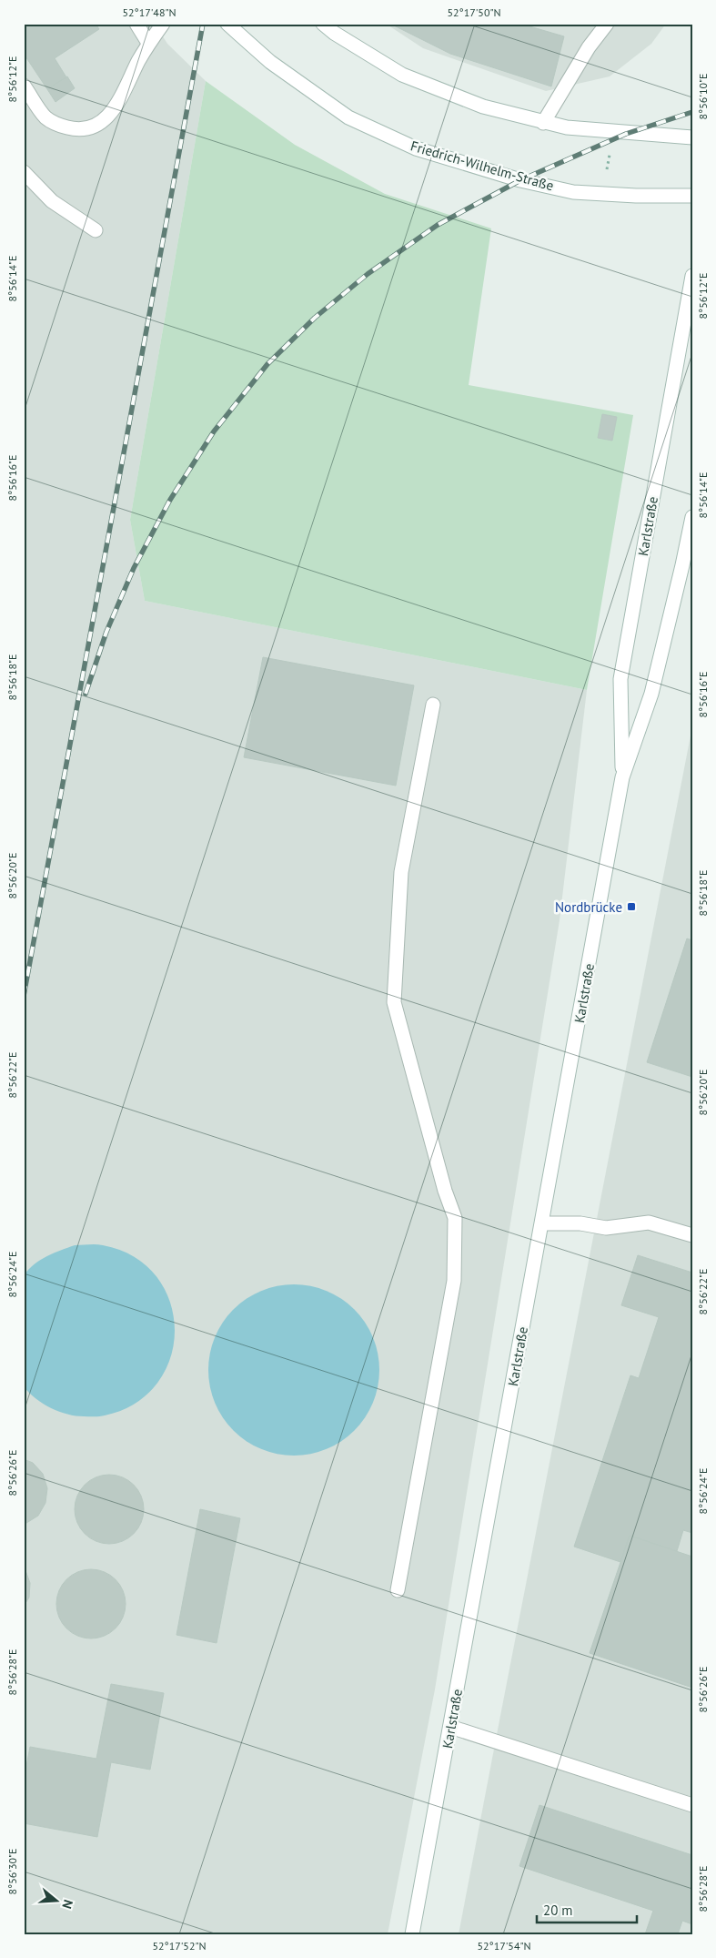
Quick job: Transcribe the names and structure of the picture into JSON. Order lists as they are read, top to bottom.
{
  "streets": {
    "street": ["Friedrich-Wilhelm-Straße", "Karlstraße"]
  },
  "places": {
    "transit": ["Nordbrücke"]
  },
  "scale_bar": "20 m",
  "north": "right",
  "coordinates": [
    "52°17'48\"N",
    "52°17'50\"N",
    "8°56'12\"E",
    "8°56'10\"E",
    "8°56'14\"E",
    "8°56'16\"E",
    "8°56'18\"E",
    "8°56'20\"E",
    "8°56'22\"E",
    "8°56'24\"E",
    "8°56'26\"E",
    "8°56'28\"E",
    "8°56'30\"E",
    "52°17'52\"N",
    "52°17'54\"N"
  ]
}
